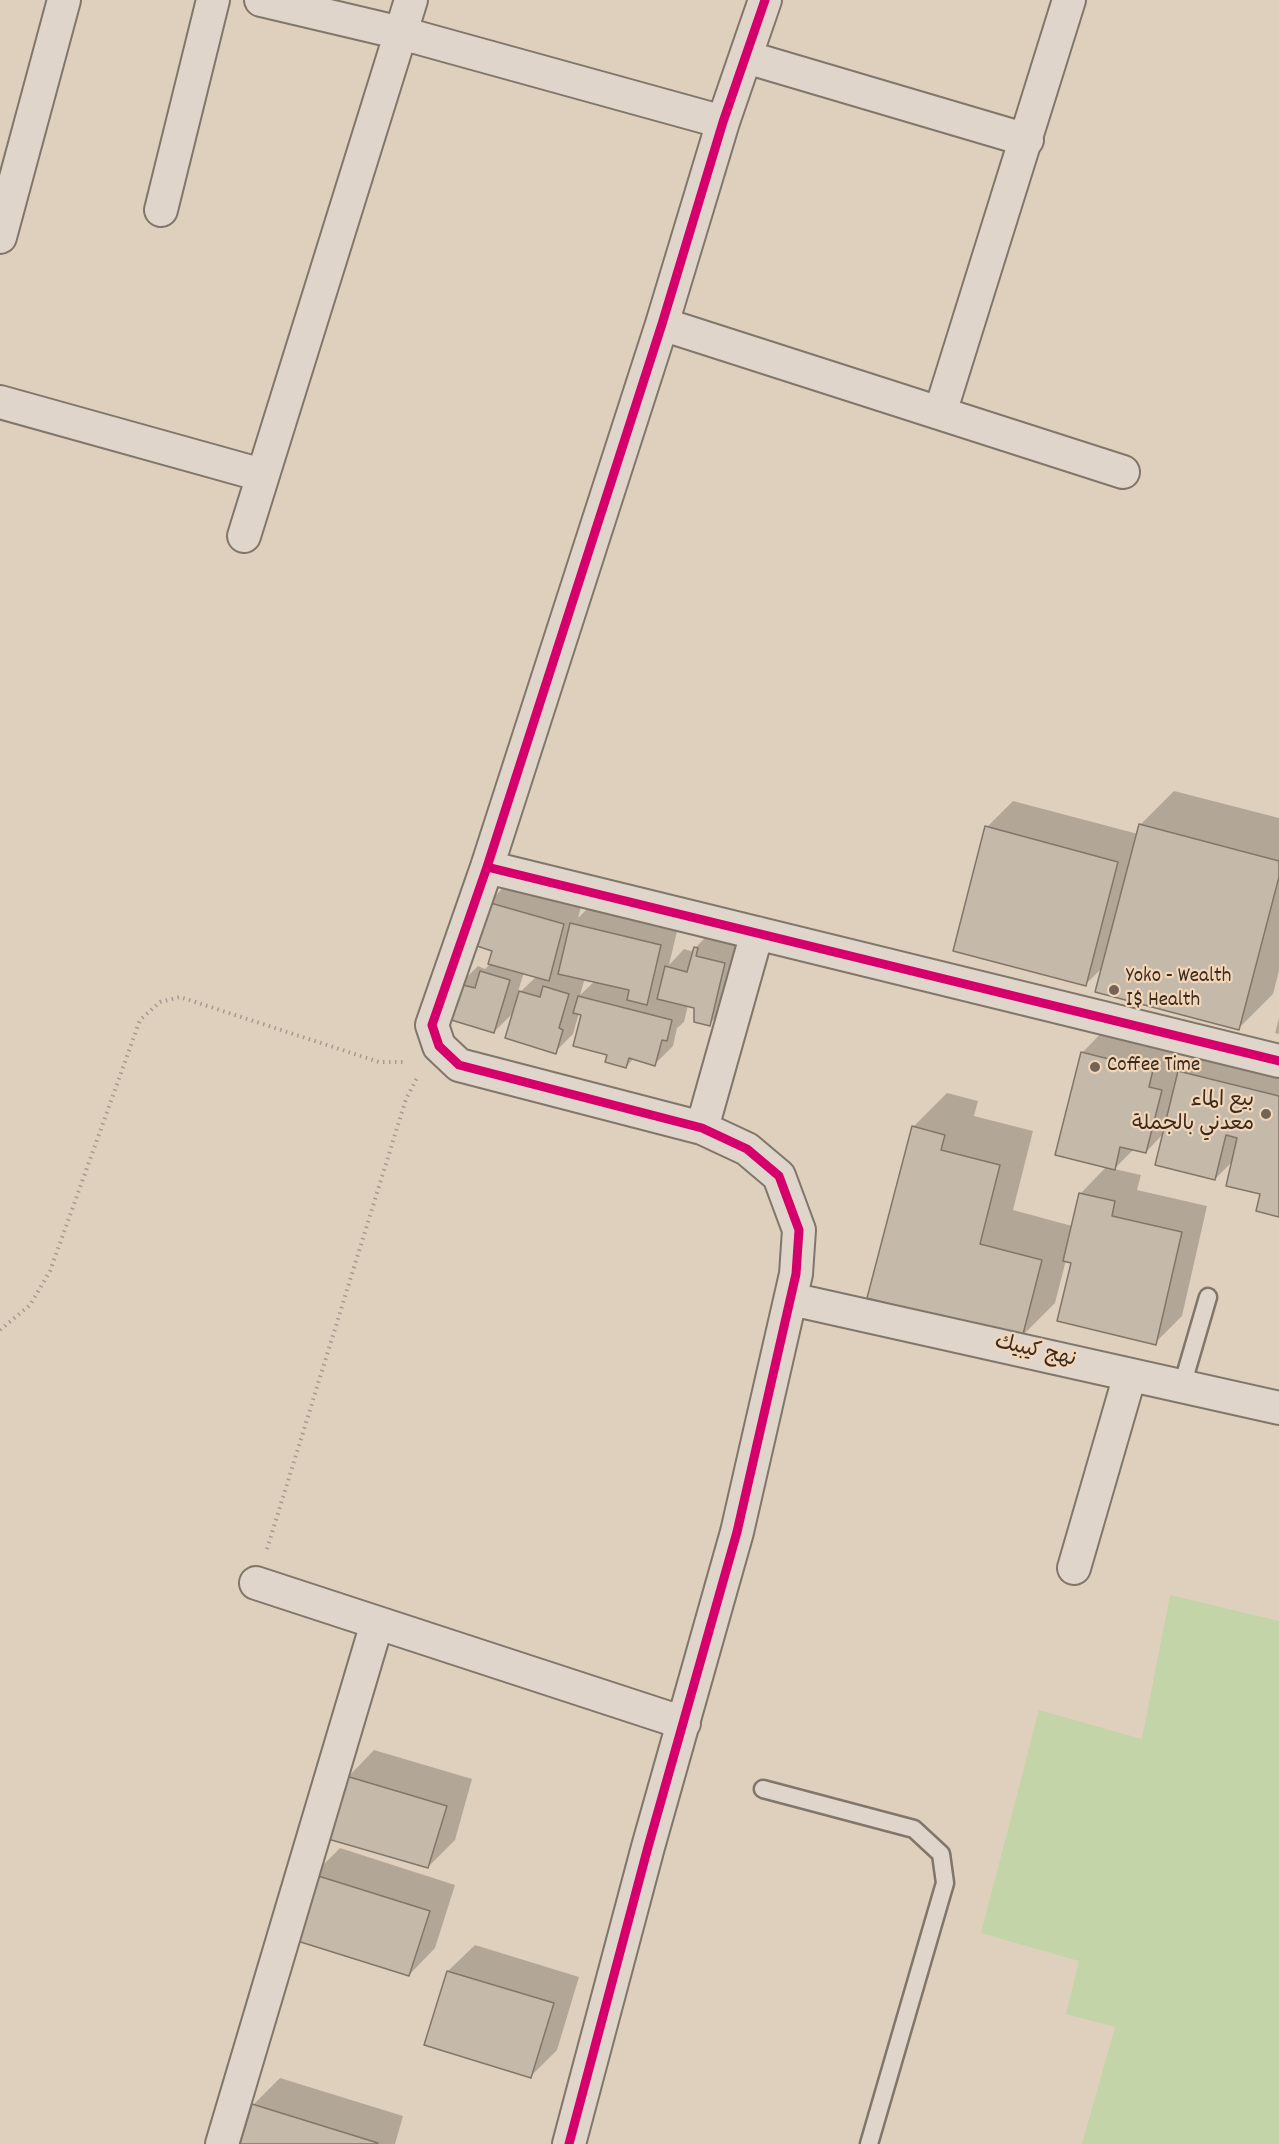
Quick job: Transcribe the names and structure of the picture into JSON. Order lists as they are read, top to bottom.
{
  "streets": {
    "street": ["نهج كيبيك"]
  },
  "places": ["Yoko - Wealth I$ Health", "Coffee Time", "بيع الماء معدني بالجملة"]
}
